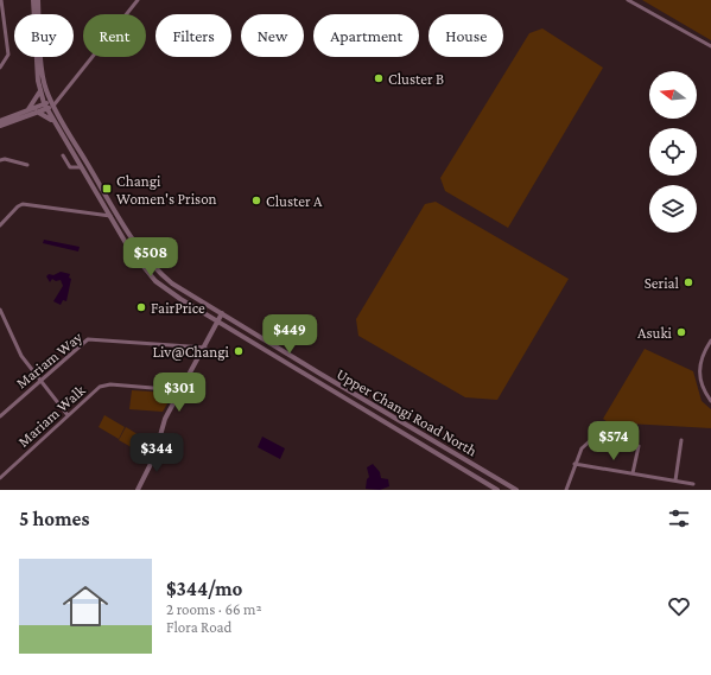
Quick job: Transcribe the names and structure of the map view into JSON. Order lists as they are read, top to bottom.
{
  "streets": {
    "street": ["Mariam Way", "Upper Changi Road North", "Mariam Walk"]
  },
  "places": {
    "other": [
      "Cluster B",
      "Cluster A",
      "Serial",
      "FairPrice",
      "Asuki",
      "Liv@Changi"
    ],
    "transit": ["Changi Women's Prison"]
  },
  "north": "left",
  "page": {
    "chip": [
      "Buy",
      "Rent",
      "Filters",
      "New",
      "Apartment",
      "House"
    ],
    "price": [
      "$508",
      "$449",
      "$301",
      "$574",
      "$344"
    ],
    "heading": "5 homes",
    "list": [
      {
        "name": "$344/mo",
        "note": "2 rooms · 66 m² · Flora Road"
      }
    ]
  }
}
